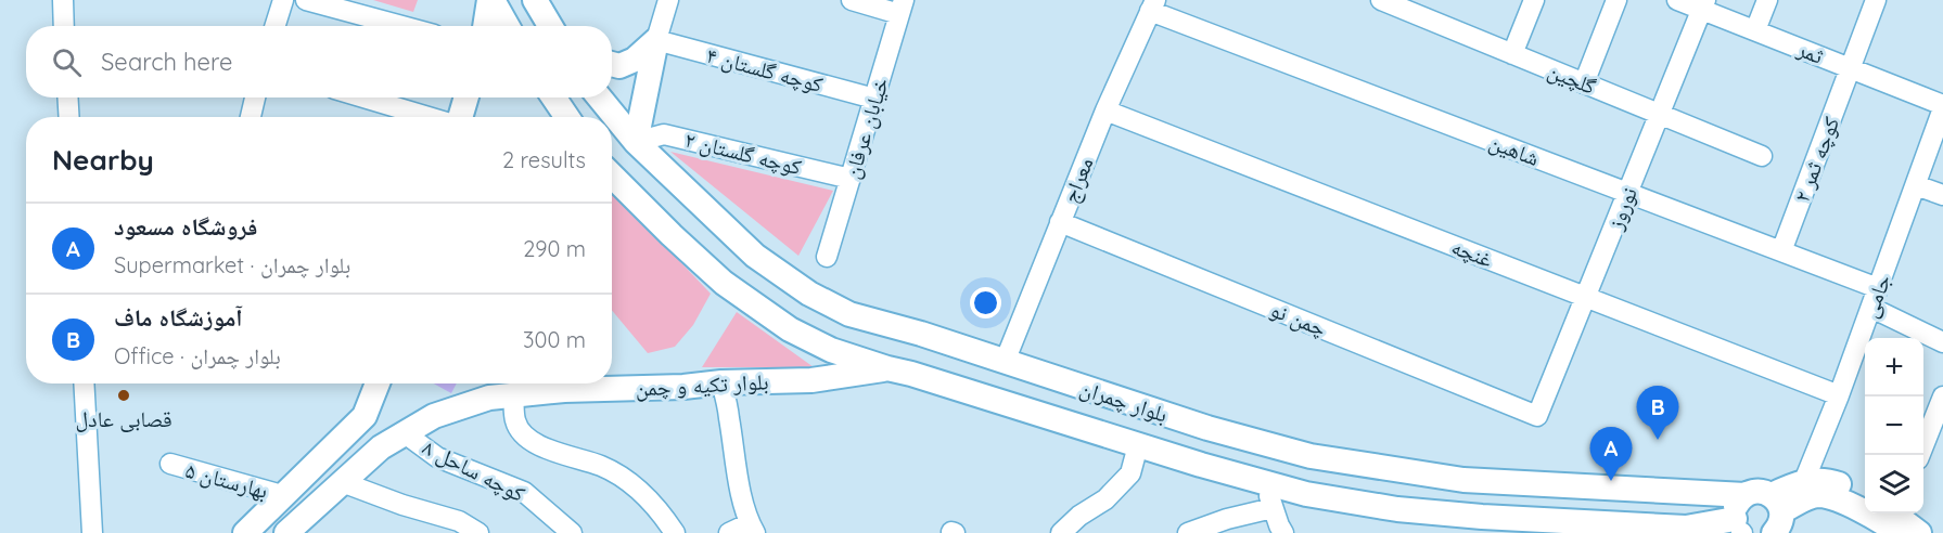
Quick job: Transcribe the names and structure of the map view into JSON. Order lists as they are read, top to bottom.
{
  "streets": {
    "main road": ["بلوار تکیه و چمن", "بلوار چمران"],
    "street": [
      "ثمر",
      "کوچه گلستان ۴",
      "گلچین",
      "خیابان عرفان",
      "شاهین",
      "کوچه گلستان ۲",
      "کوچه ثمر ۲",
      "معراج",
      "نوروز",
      "غنچه",
      "جامی",
      "چمن نو",
      "کوچه ساحل ۸",
      "بهارستان ۵"
    ]
  },
  "crossings": [
    ["ثمر", "کوچه ثمر ۲"],
    ["ثمر", "نوروز"],
    ["ثمر", "جامی"],
    ["کوچه گلستان ۴", "خیابان عرفان"],
    ["گلچین", "نوروز"],
    ["خیابان عرفان", "کوچه گلستان ۲"],
    ["شاهین", "کوچه ثمر ۲"],
    ["شاهین", "معراج"],
    ["شاهین", "نوروز"],
    ["شاهین", "جامی"],
    ["کوچه گلستان ۲", "بلوار چمران"],
    ["معراج", "غنچه"],
    ["معراج", "چمن نو"],
    ["معراج", "بلوار چمران"],
    ["نوروز", "غنچه"],
    ["نوروز", "چمن نو"],
    ["غنچه", "جامی"],
    ["بلوار تکیه و چمن", "بلوار چمران"],
    ["بلوار تکیه و چمن", "کوچه ساحل ۸"]
  ],
  "places": ["قصابی عادل"],
  "page": {
    "search": "Search here",
    "heading": ["Nearby", "2 results"],
    "list": [
      {
        "mark": "A",
        "name": "فروشگاه مسعود",
        "note": "Supermarket · بلوار چمران",
        "value": "290 m"
      },
      {
        "mark": "B",
        "name": "آموزشگاه ماف",
        "note": "Office · بلوار چمران",
        "value": "300 m"
      }
    ],
    "map_buttons": ["+", "−"],
    "pins": ["B", "A"]
  }
}
